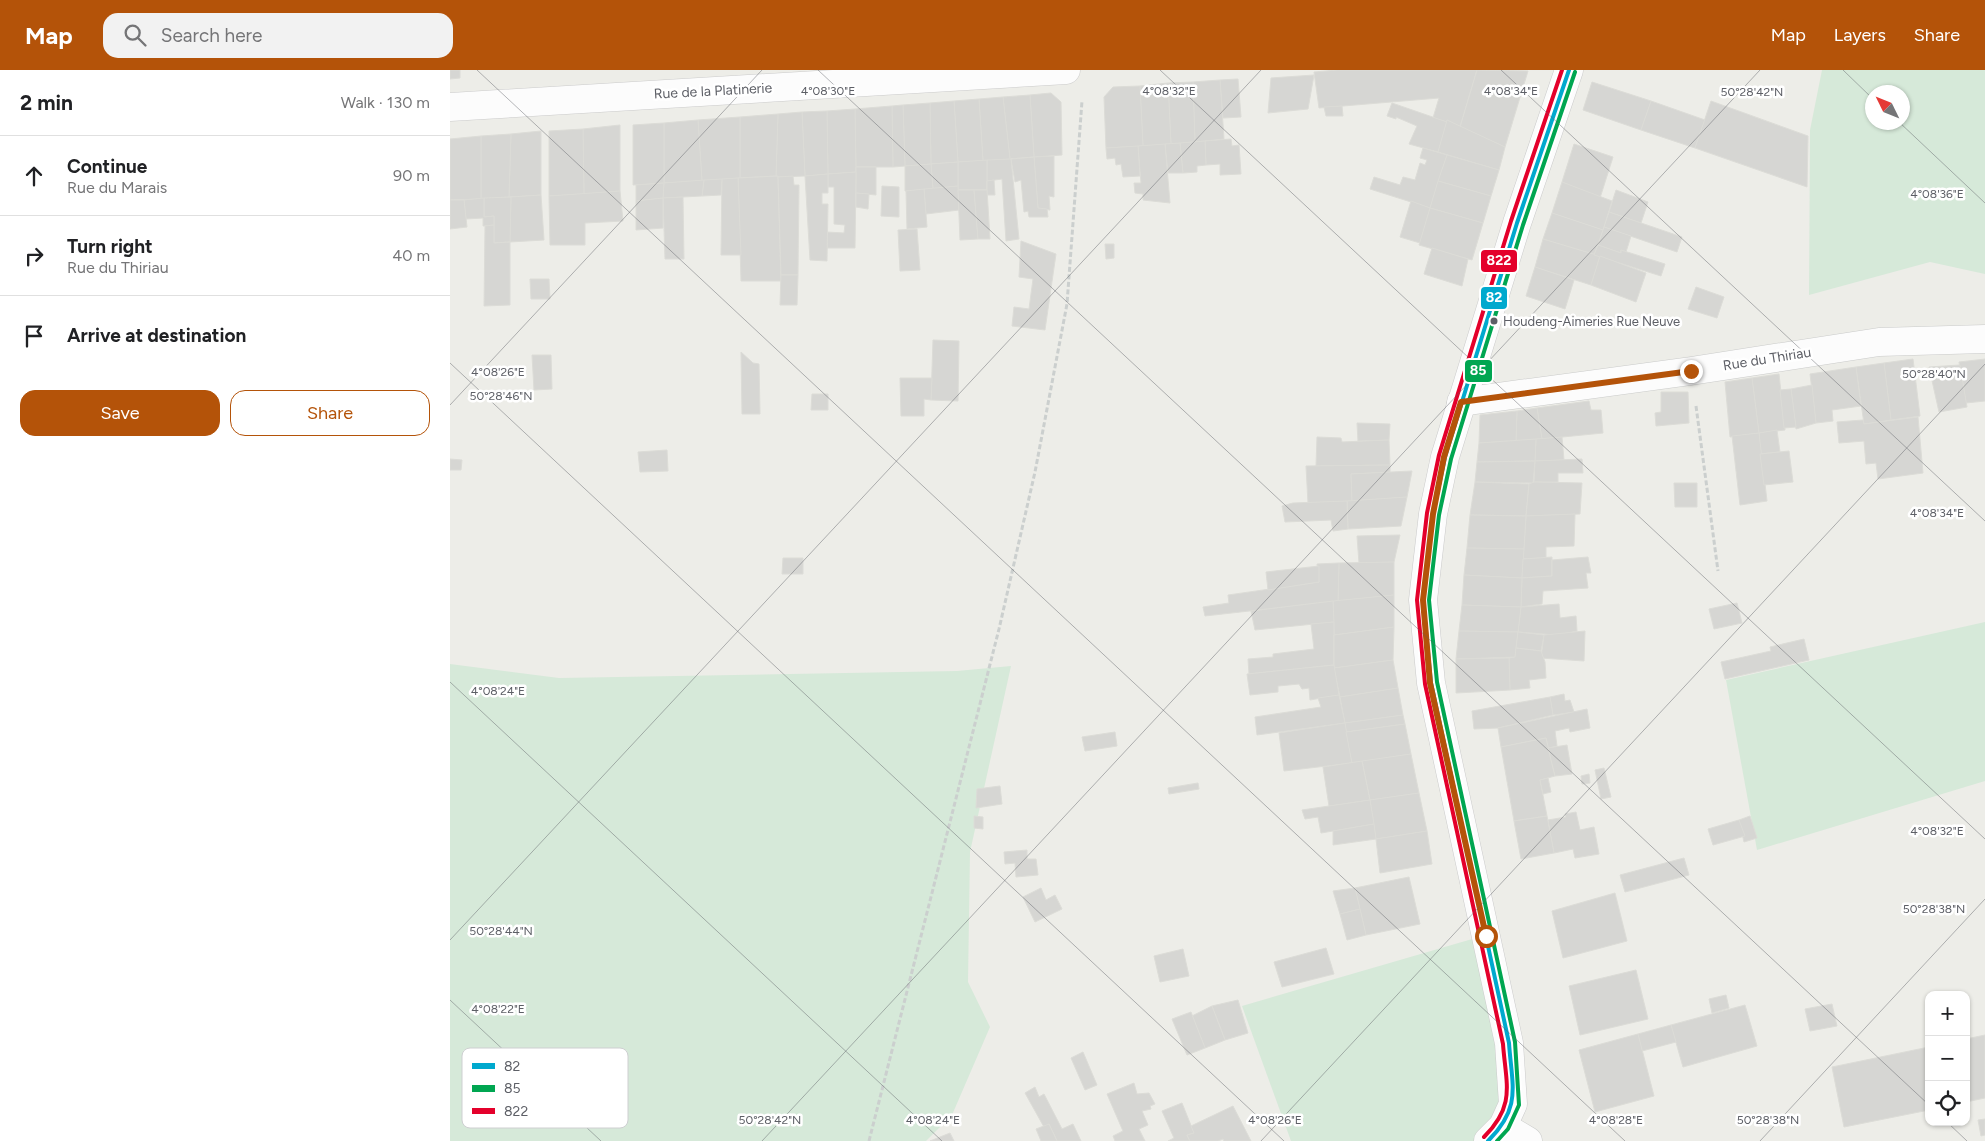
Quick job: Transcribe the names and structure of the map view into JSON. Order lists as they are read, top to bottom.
{
  "streets": {
    "street": ["Rue de la Platinerie", "Rue du Thiriau"]
  },
  "places": ["Houdeng-Aimeries Rue Neuve"],
  "lines": ["transit line 82", "transit line 822", "transit line 85"],
  "legend": ["82", "85", "822"],
  "north": "top left",
  "page": {
    "header": "Map",
    "search": "Search here",
    "nav": ["Map", "Layers", "Share"],
    "heading": ["2 min", "Walk · 130 m"],
    "list": [
      ["Continue", "Rue du Marais", "90 m"],
      ["Turn right", "Rue du Thiriau", "40 m"],
      "Arrive at destination"
    ],
    "buttons": ["Save", "Share"],
    "map_buttons": ["+", "−"]
  },
  "coordinates": [
    "4°08'30\"E",
    "4°08'32\"E",
    "4°08'34\"E",
    "50°28'42\"N",
    "4°08'36\"E",
    "4°08'26\"E",
    "50°28'40\"N",
    "50°28'46\"N",
    "4°08'24\"E",
    "50°28'38\"N",
    "50°28'44\"N",
    "4°08'22\"E",
    "4°08'28\"E"
  ]
}
